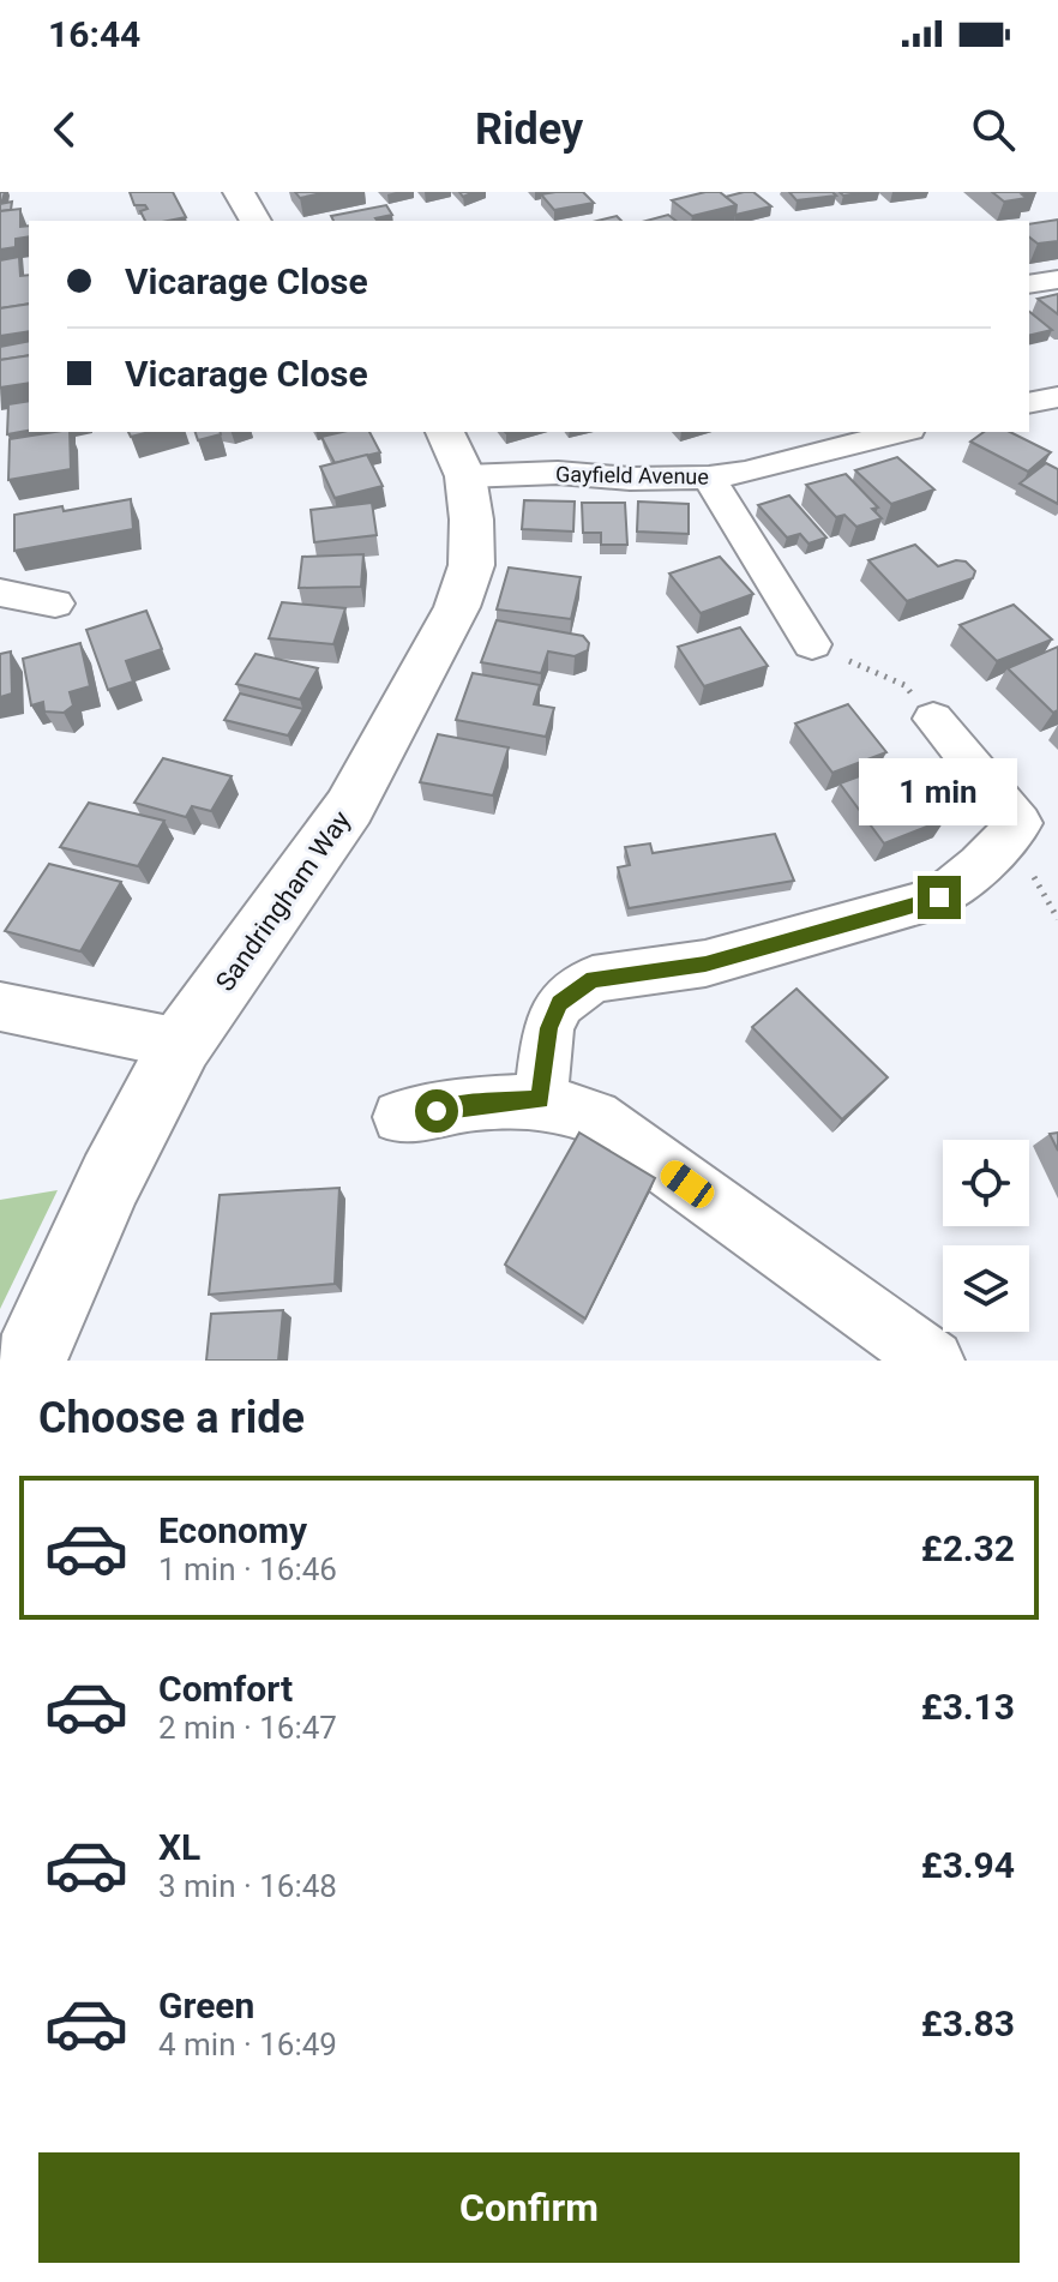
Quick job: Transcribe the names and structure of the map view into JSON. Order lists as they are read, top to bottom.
{
  "streets": {
    "street": ["Gayfield Avenue", "Sandringham Way"]
  },
  "crossings": [
    ["Gayfield Avenue", "Sandringham Way"]
  ],
  "page": {
    "status": "16:44",
    "header": "Ridey",
    "banner": ["Vicarage Close", "Vicarage Close"],
    "bubble": "1 min",
    "heading": "Choose a ride",
    "list": [
      {
        "name": "Economy",
        "note": "1 min · 16:46",
        "value": "£2.32"
      },
      {
        "name": "Comfort",
        "note": "2 min · 16:47",
        "value": "£3.13"
      },
      {
        "name": "XL",
        "note": "3 min · 16:48",
        "value": "£3.94"
      },
      {
        "name": "Green",
        "note": "4 min · 16:49",
        "value": "£3.83"
      }
    ],
    "buttons": "Confirm"
  }
}
